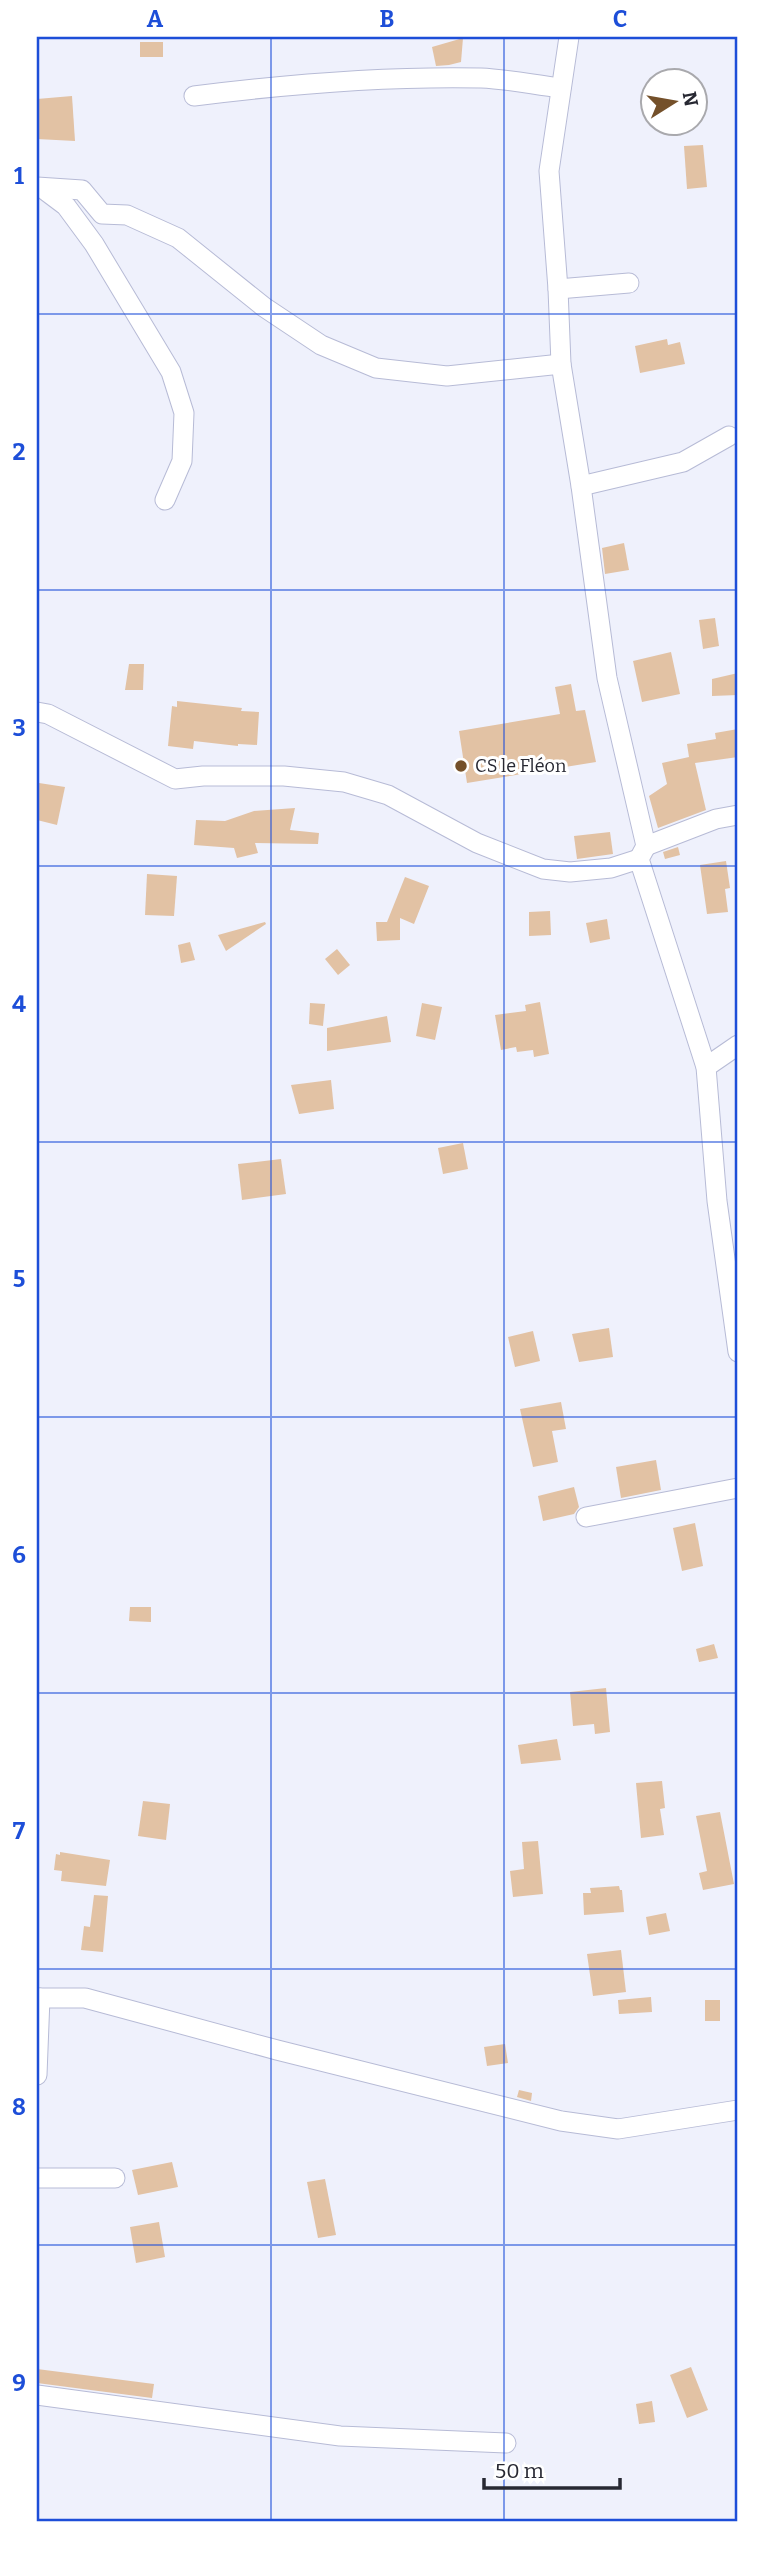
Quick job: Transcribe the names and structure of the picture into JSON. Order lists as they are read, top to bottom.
{
  "places": ["CS le Fléon"],
  "scale_bar": "50 m",
  "north": "right",
  "grid": {
    "columns": ["A", "B", "C"],
    "rows": [
      "1",
      "2",
      "3",
      "4",
      "5",
      "6",
      "7",
      "8",
      "9"
    ]
  }
}
